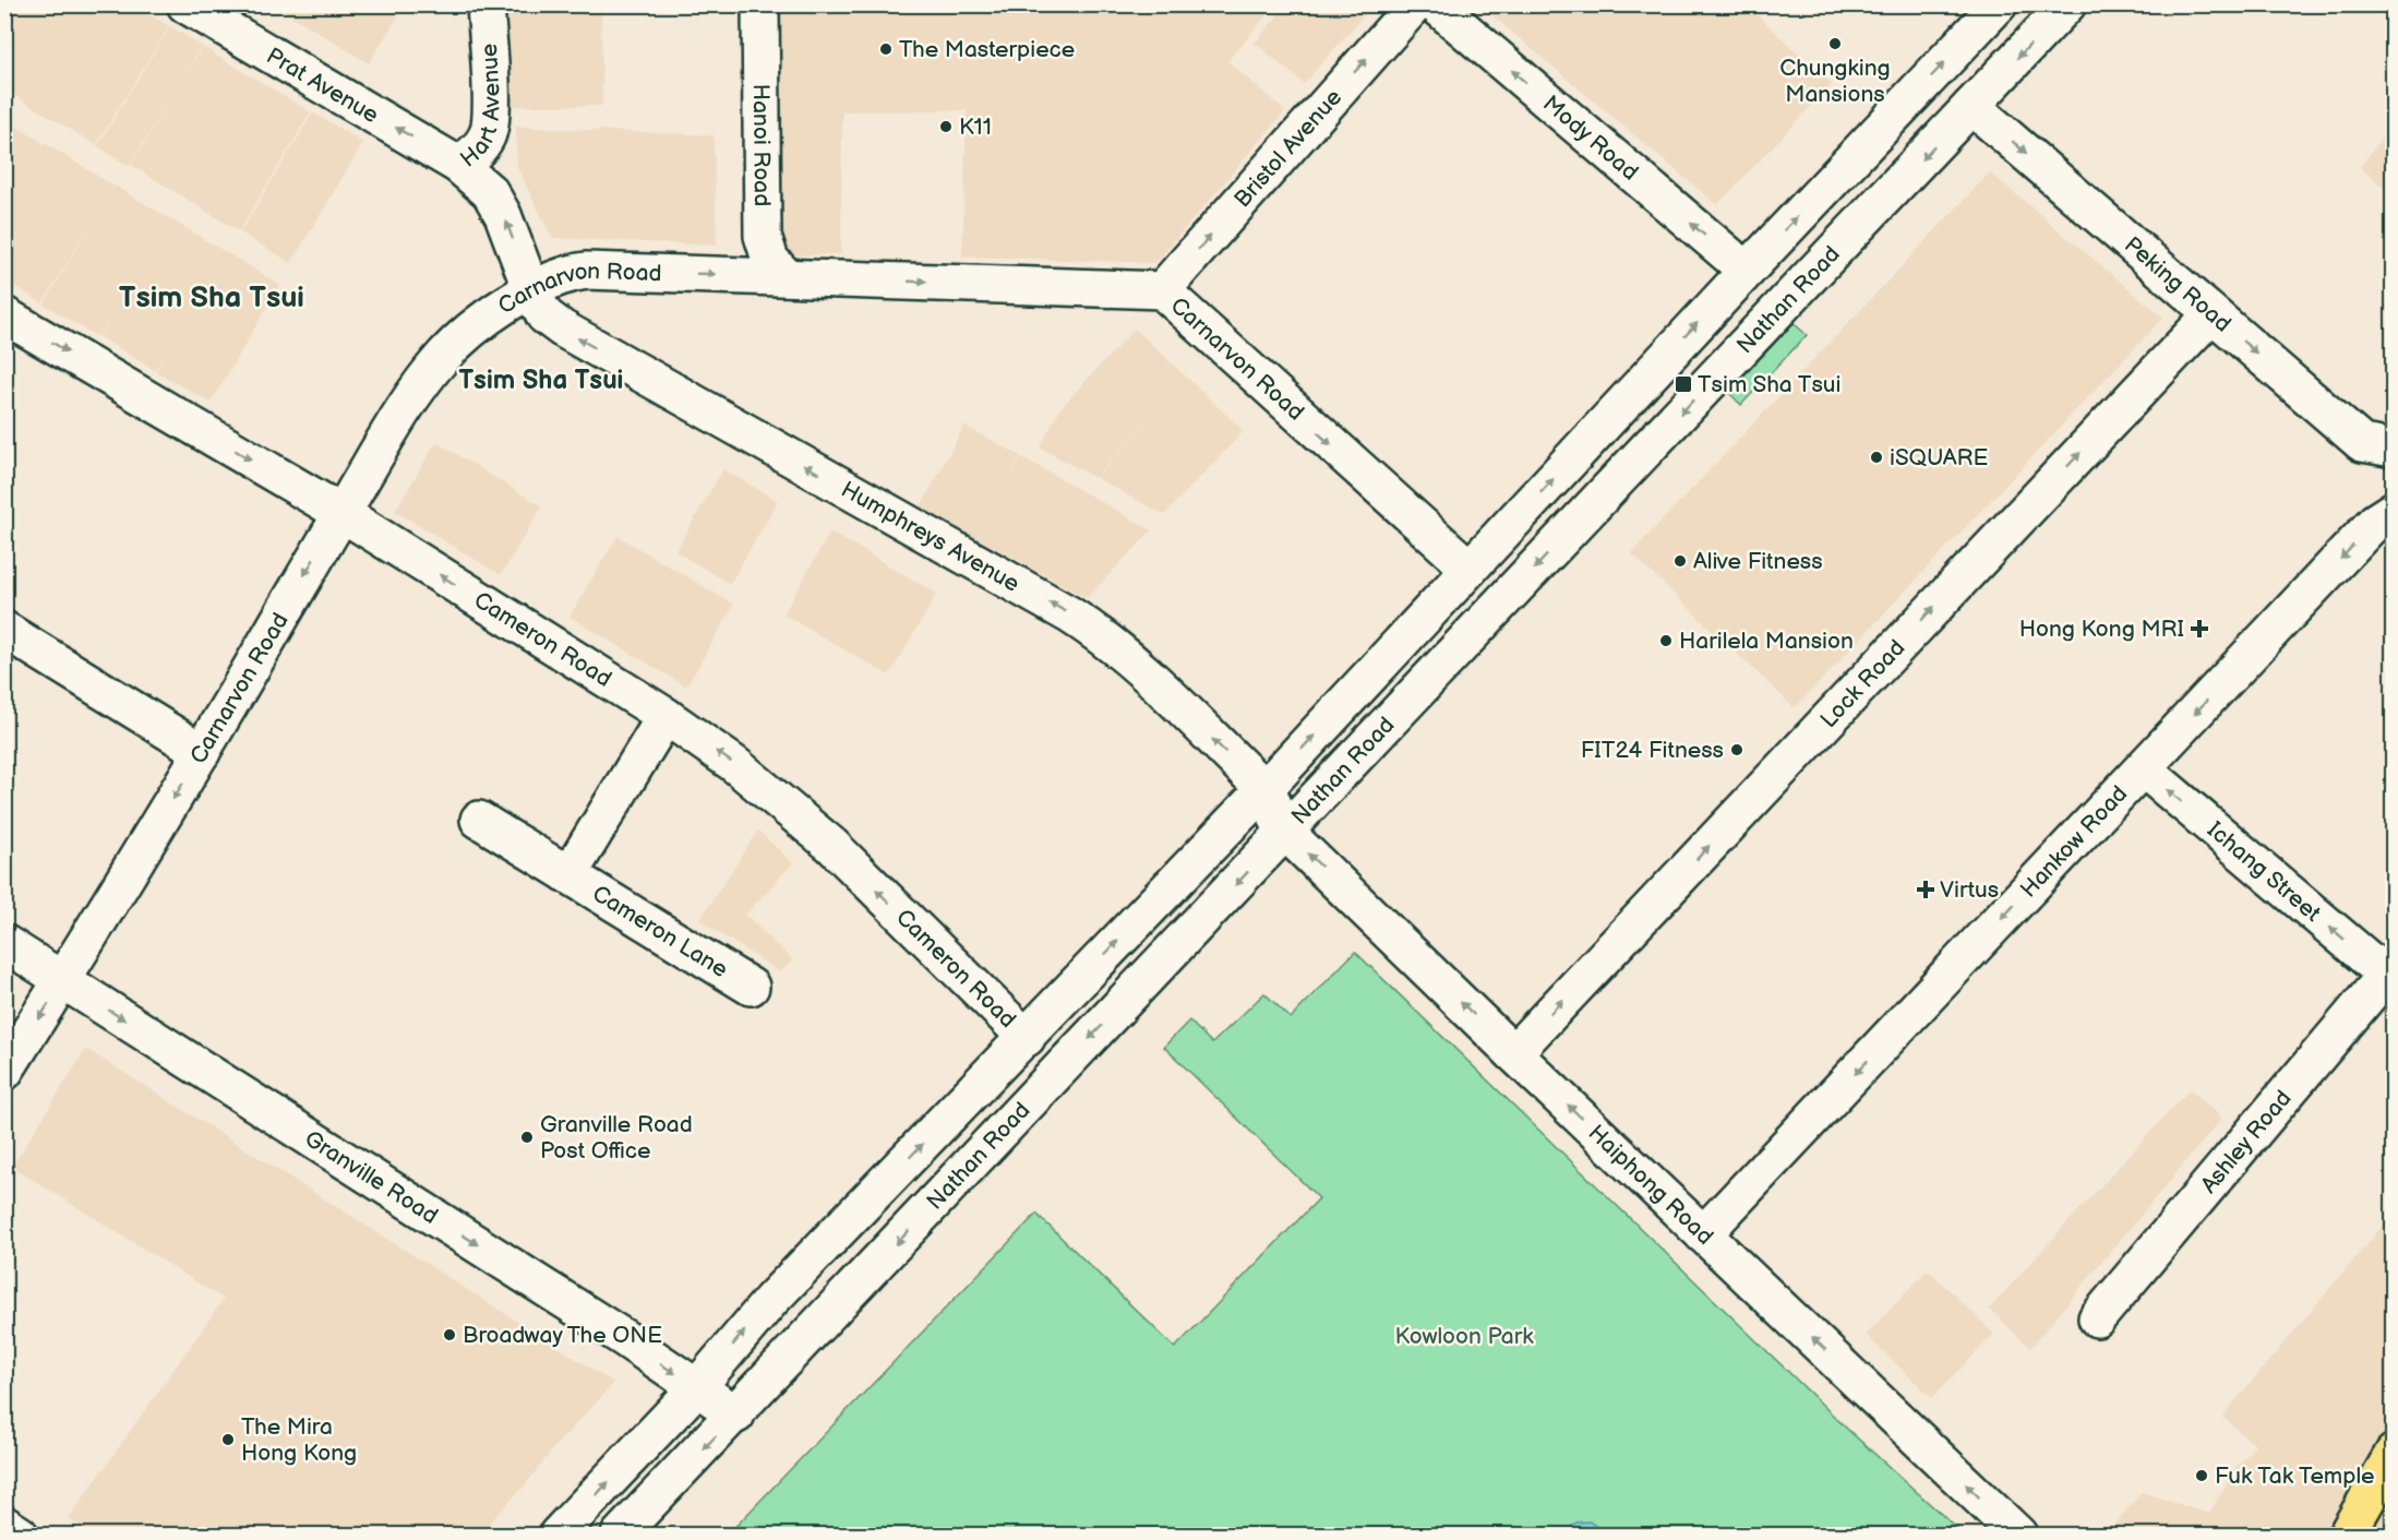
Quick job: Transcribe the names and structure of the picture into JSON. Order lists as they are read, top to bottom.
{
  "streets": {
    "street": [
      "Prat Avenue",
      "Hart Avenue",
      "Mody Road",
      "Hanoi Road",
      "Bristol Avenue",
      "Peking Road",
      "Carnarvon Road",
      "Nathan Road",
      "Humphreys Avenue",
      "Cameron Road",
      "Lock Road",
      "Hankow Road",
      "Ichang Street",
      "Cameron Lane",
      "Ashley Road",
      "Granville Road",
      "Haiphong Road"
    ]
  },
  "crossings": [
    ["Prat Avenue", "Hart Avenue"],
    ["Hart Avenue", "Carnarvon Road"],
    ["Hart Avenue", "Humphreys Avenue"],
    ["Mody Road", "Nathan Road"],
    ["Hanoi Road", "Carnarvon Road"],
    ["Bristol Avenue", "Carnarvon Road"],
    ["Peking Road", "Nathan Road"],
    ["Peking Road", "Lock Road"],
    ["Carnarvon Road", "Nathan Road"],
    ["Carnarvon Road", "Humphreys Avenue"],
    ["Carnarvon Road", "Cameron Road"],
    ["Carnarvon Road", "Granville Road"],
    ["Nathan Road", "Humphreys Avenue"],
    ["Nathan Road", "Cameron Road"],
    ["Nathan Road", "Granville Road"],
    ["Nathan Road", "Haiphong Road"],
    ["Humphreys Avenue", "Haiphong Road"],
    ["Cameron Road", "Cameron Lane"],
    ["Lock Road", "Haiphong Road"],
    ["Hankow Road", "Ichang Street"],
    ["Hankow Road", "Haiphong Road"],
    ["Ichang Street", "Ashley Road"]
  ],
  "one_way": [
    "Prat Avenue",
    "Hart Avenue",
    "Mody Road",
    "Bristol Avenue",
    "Peking Road",
    "Humphreys Avenue",
    "Lock Road",
    "Hankow Road",
    "Ichang Street",
    "Granville Road",
    "Haiphong Road"
  ],
  "districts": ["Tsim Sha Tsui", "Tsim Sha Tsui"],
  "parks": ["Kowloon Park"],
  "places": {
    "other": [
      "Chungking Mansions",
      "The Masterpiece",
      "K11",
      "iSQUARE",
      "Alive Fitness",
      "Harilela Mansion",
      "FIT24 Fitness",
      "Granville Road Post Office",
      "Broadway The ONE",
      "The Mira Hong Kong",
      "Fuk Tak Temple"
    ],
    "transit": ["Tsim Sha Tsui"],
    "health": ["Hong Kong MRI", "Virtus"]
  }
}
